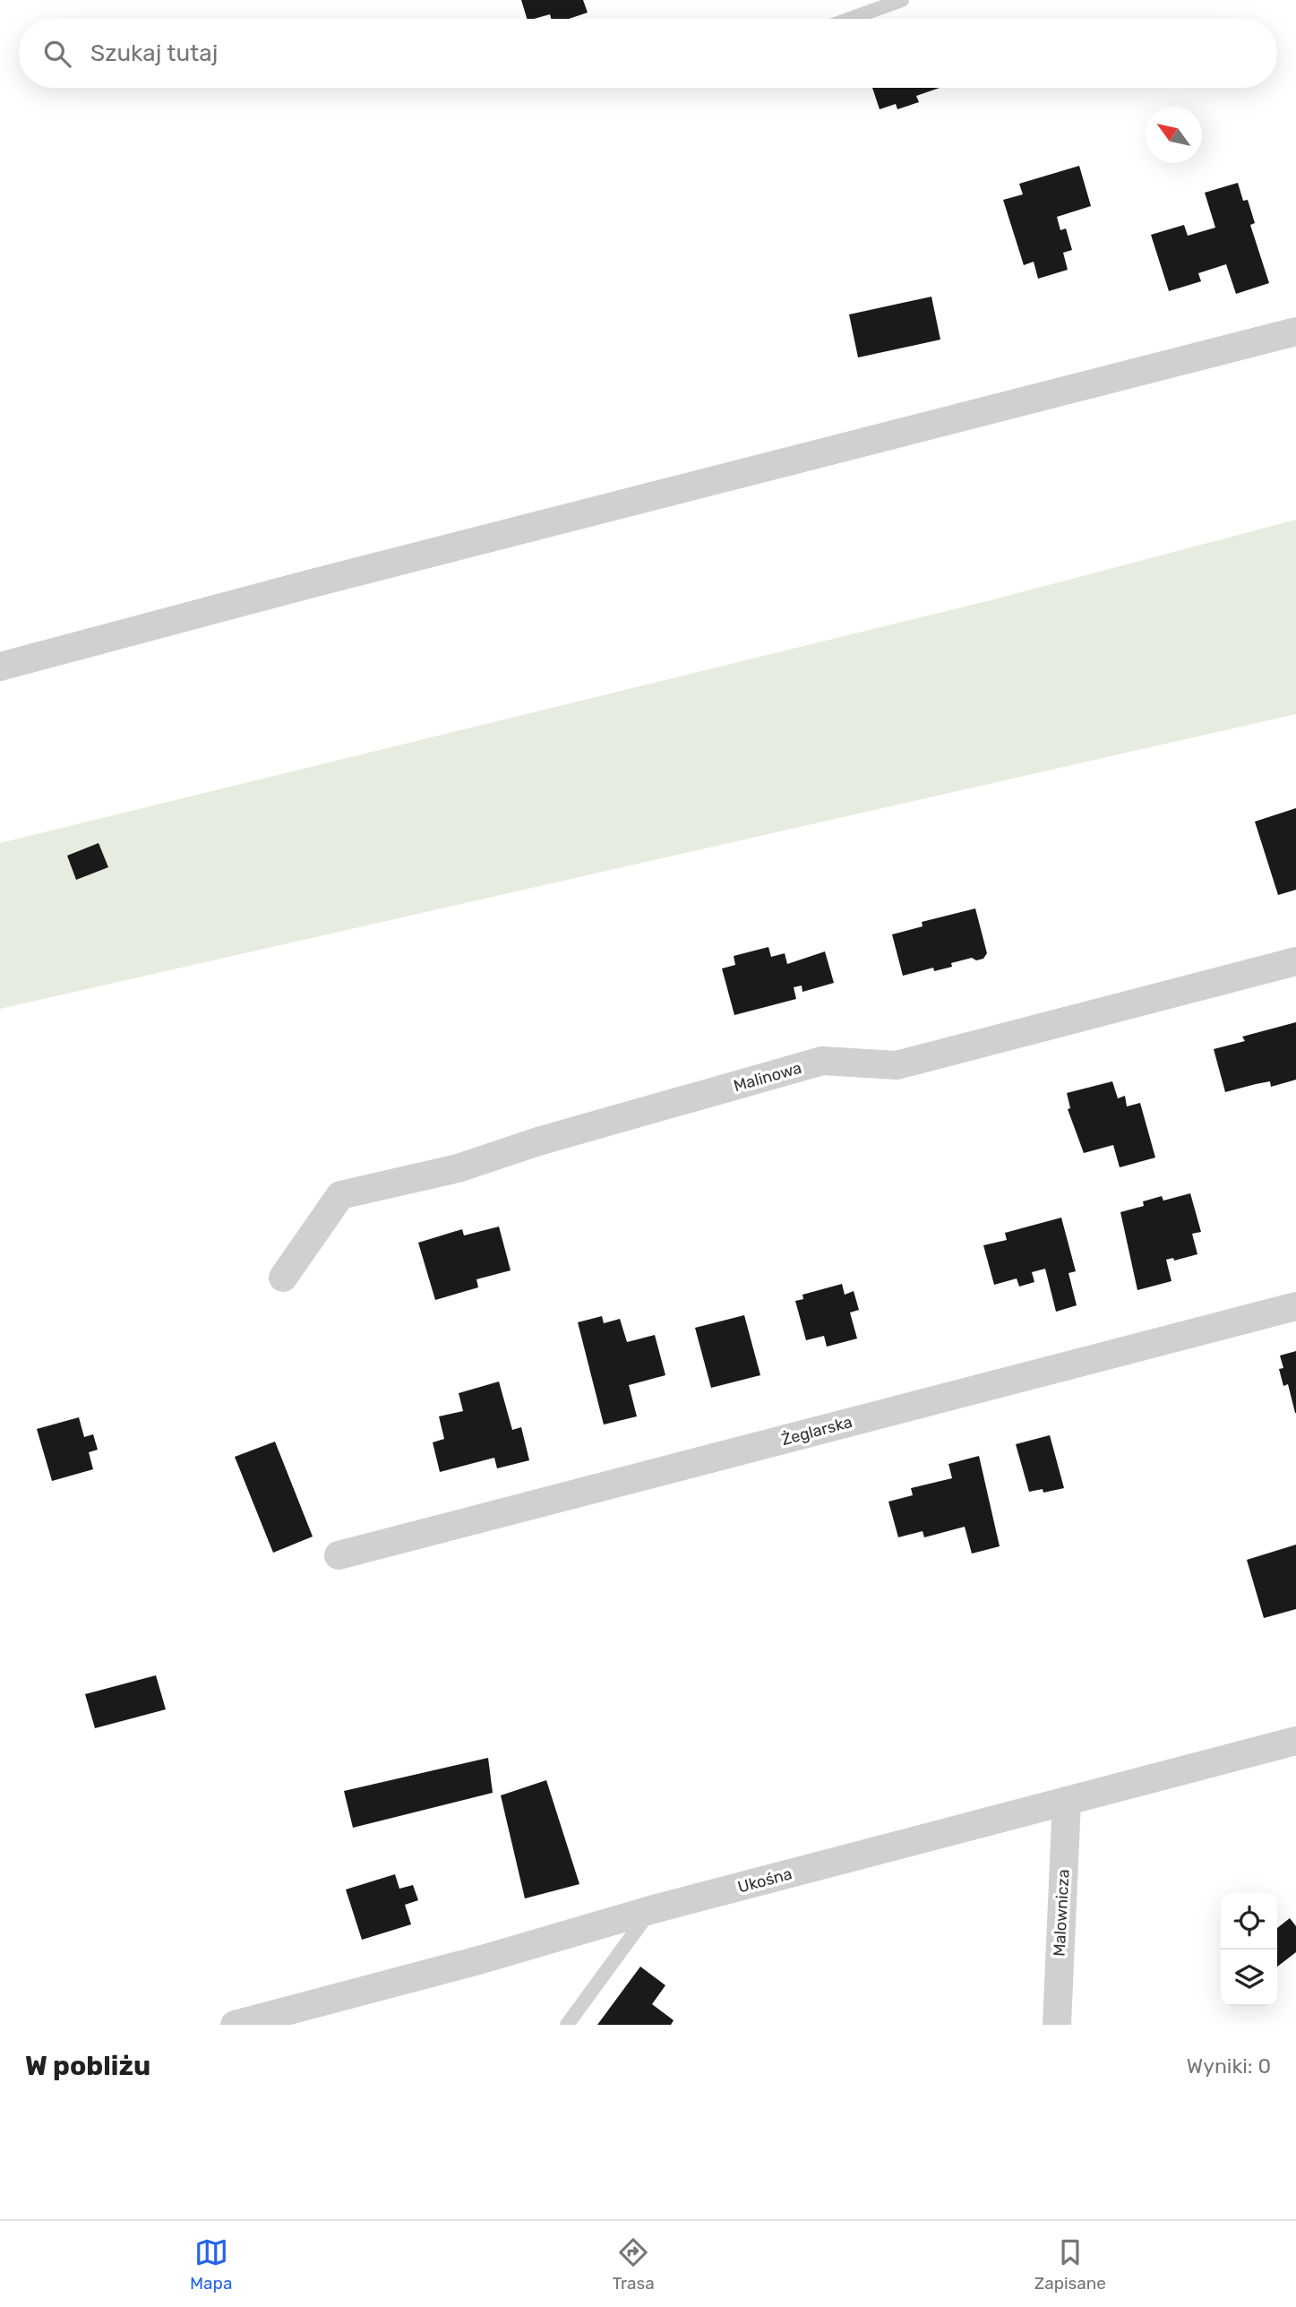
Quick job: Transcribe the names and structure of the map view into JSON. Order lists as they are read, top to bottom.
{
  "streets": {
    "street": [
      "Malinowa",
      "Żeglarska",
      "Ukośna",
      "Malownicza"
    ]
  },
  "crossings": [
    ["Ukośna", "Malownicza"]
  ],
  "north": "top left",
  "page": {
    "search": "Szukaj tutaj",
    "heading": ["W pobliżu", "Wyniki: 0"],
    "nav": ["Mapa", "Trasa", "Zapisane"]
  }
}
